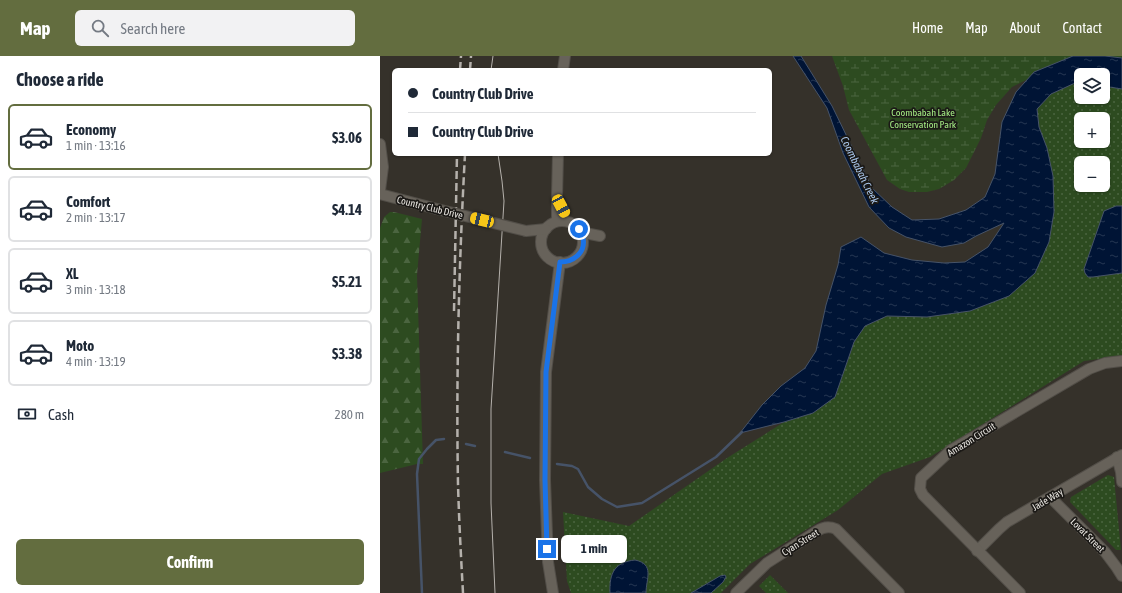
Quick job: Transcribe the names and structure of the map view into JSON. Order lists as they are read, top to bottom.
{
  "streets": {
    "street": [
      "Country Club Drive",
      "Amazon Circuit",
      "Jade Way",
      "Lovat Street",
      "Cyan Street"
    ]
  },
  "crossings": [
    ["Amazon Circuit", "Jade Way"],
    ["Jade Way", "Lovat Street"]
  ],
  "water": ["Coombabah Creek"],
  "parks": ["Coombabah Lake Conservation Park"],
  "page": {
    "header": "Map",
    "search": "Search here",
    "nav": [
      "Home",
      "Map",
      "About",
      "Contact"
    ],
    "heading": "Choose a ride",
    "map_buttons": ["+", "−"],
    "banner": ["Country Club Drive", "Country Club Drive"],
    "list": [
      {
        "name": "Economy",
        "note": "1 min · 13:16",
        "value": "$3.06"
      },
      {
        "name": "Comfort",
        "note": "2 min · 13:17",
        "value": "$4.14"
      },
      {
        "name": "XL",
        "note": "3 min · 13:18",
        "value": "$5.21"
      },
      {
        "name": "Moto",
        "note": "4 min · 13:19",
        "value": "$3.38"
      }
    ],
    "pay": ["Cash", "280 m"],
    "buttons": "Confirm",
    "bubble": "1 min"
  }
}
